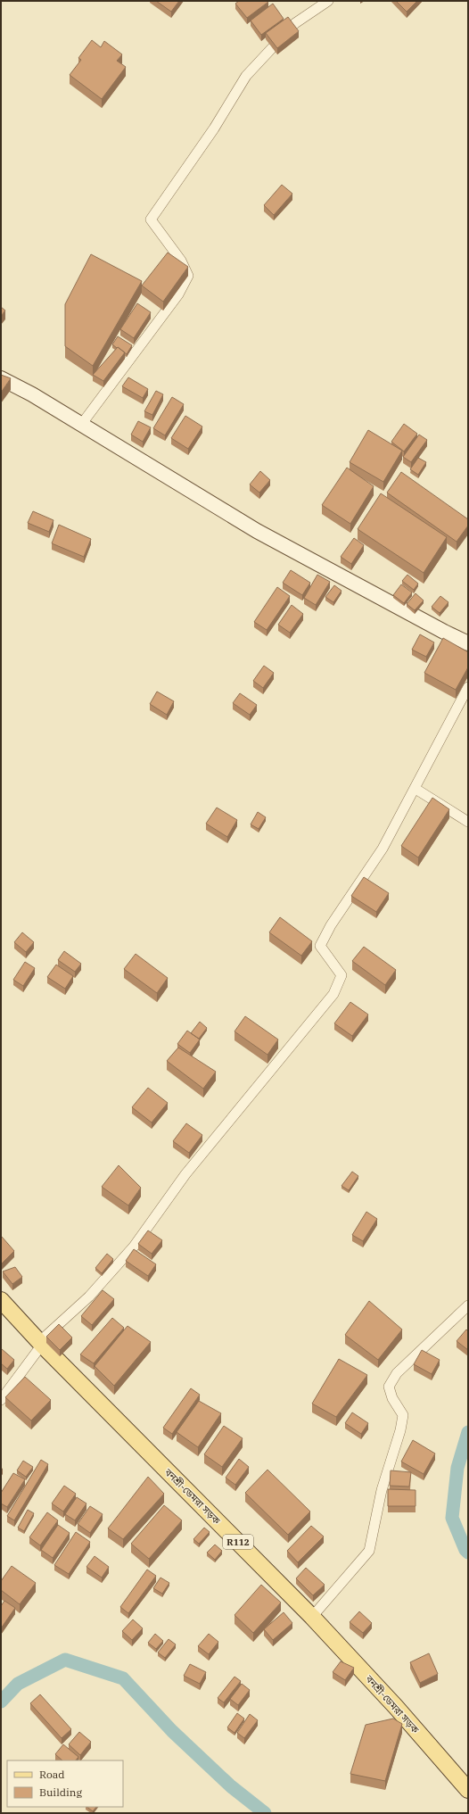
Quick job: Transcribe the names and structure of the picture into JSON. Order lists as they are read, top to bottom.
{
  "streets": {
    "main road": ["বনশ্রী-ডেমরা সড়ক", "R112"]
  },
  "legend": ["Road", "Building"]
}
